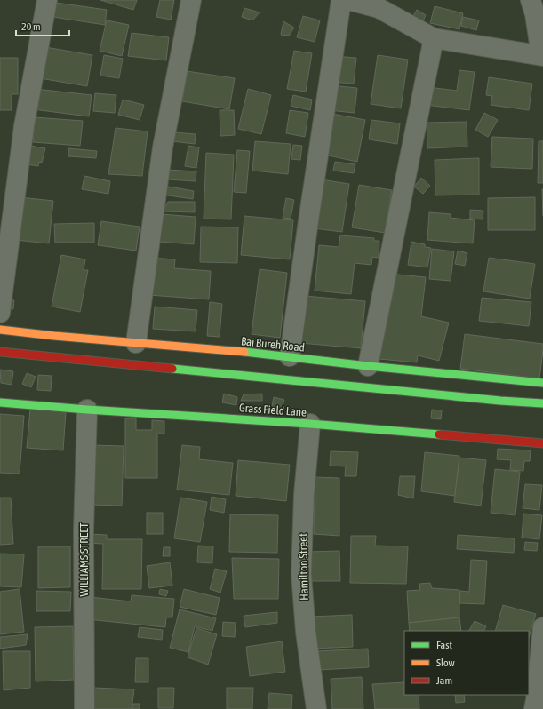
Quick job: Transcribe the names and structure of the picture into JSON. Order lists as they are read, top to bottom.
{
  "streets": {
    "main road": ["Bai Bureh Road", "Grass Field Lane"],
    "street": ["WILLIAMS STREET", "Hamilton Street"]
  },
  "crossings": [
    ["Grass Field Lane", "WILLIAMS STREET"],
    ["Grass Field Lane", "Hamilton Street"]
  ],
  "legend": ["Fast", "Slow", "Jam"],
  "scale_bar": "20 m"
}
